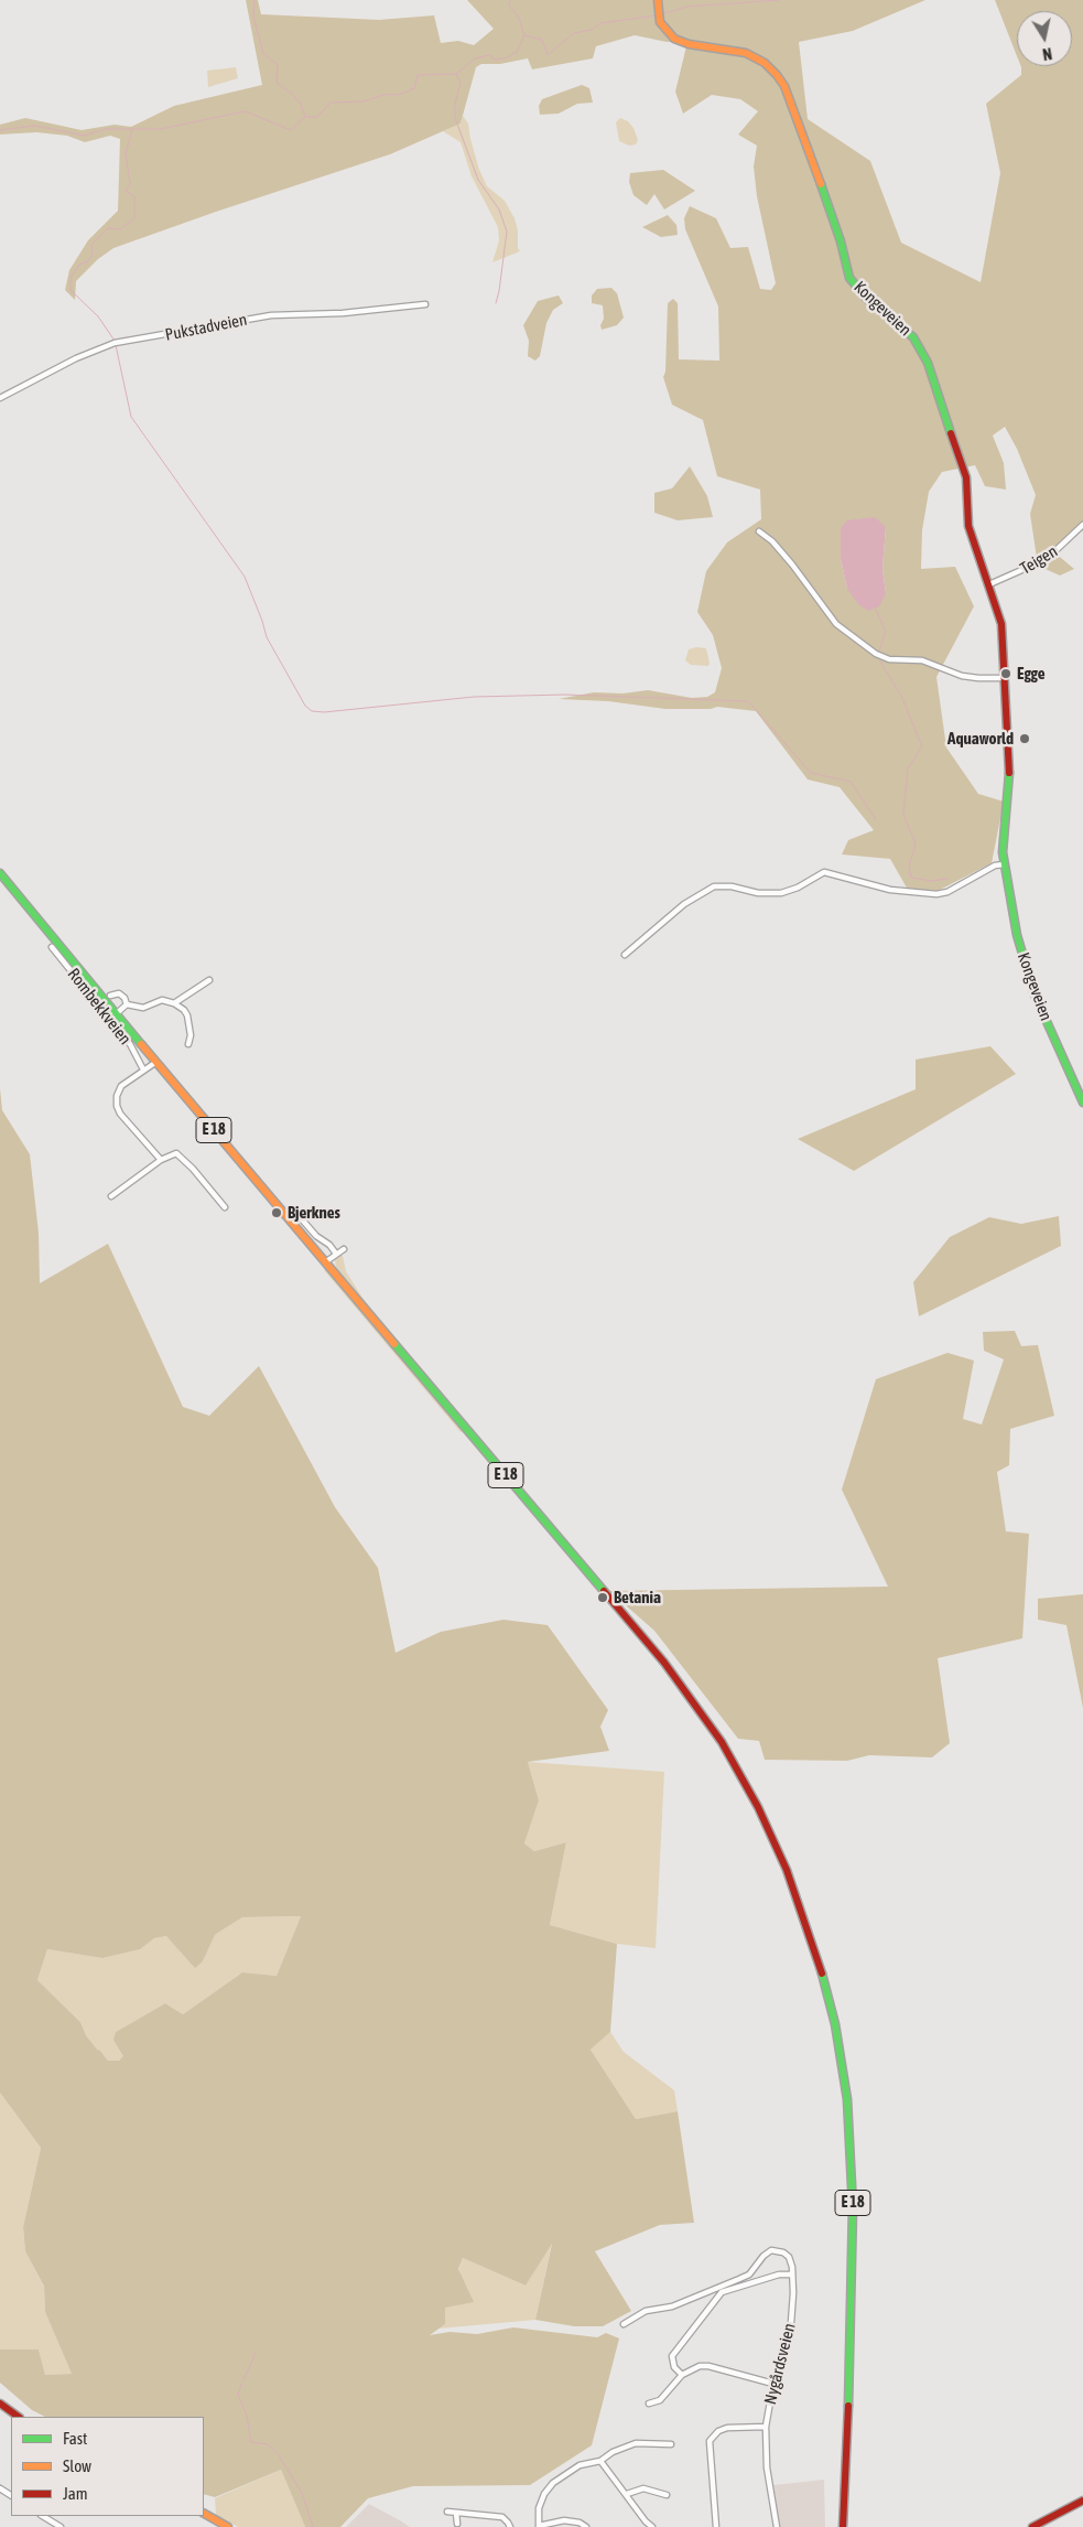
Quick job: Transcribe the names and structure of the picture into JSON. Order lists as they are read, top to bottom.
{
  "streets": {
    "main road": ["Kongeveien", "E 18"],
    "street": [
      "Pukstadveien",
      "Teigen",
      "Rombekkveien",
      "Nygårdsveien"
    ]
  },
  "crossings": [
    ["Kongeveien", "Teigen"]
  ],
  "places": [
    "Egge",
    "Aquaworld",
    "Bjerknes",
    "Betania"
  ],
  "legend": ["Fast", "Slow", "Jam"],
  "north": "bottom"
}
